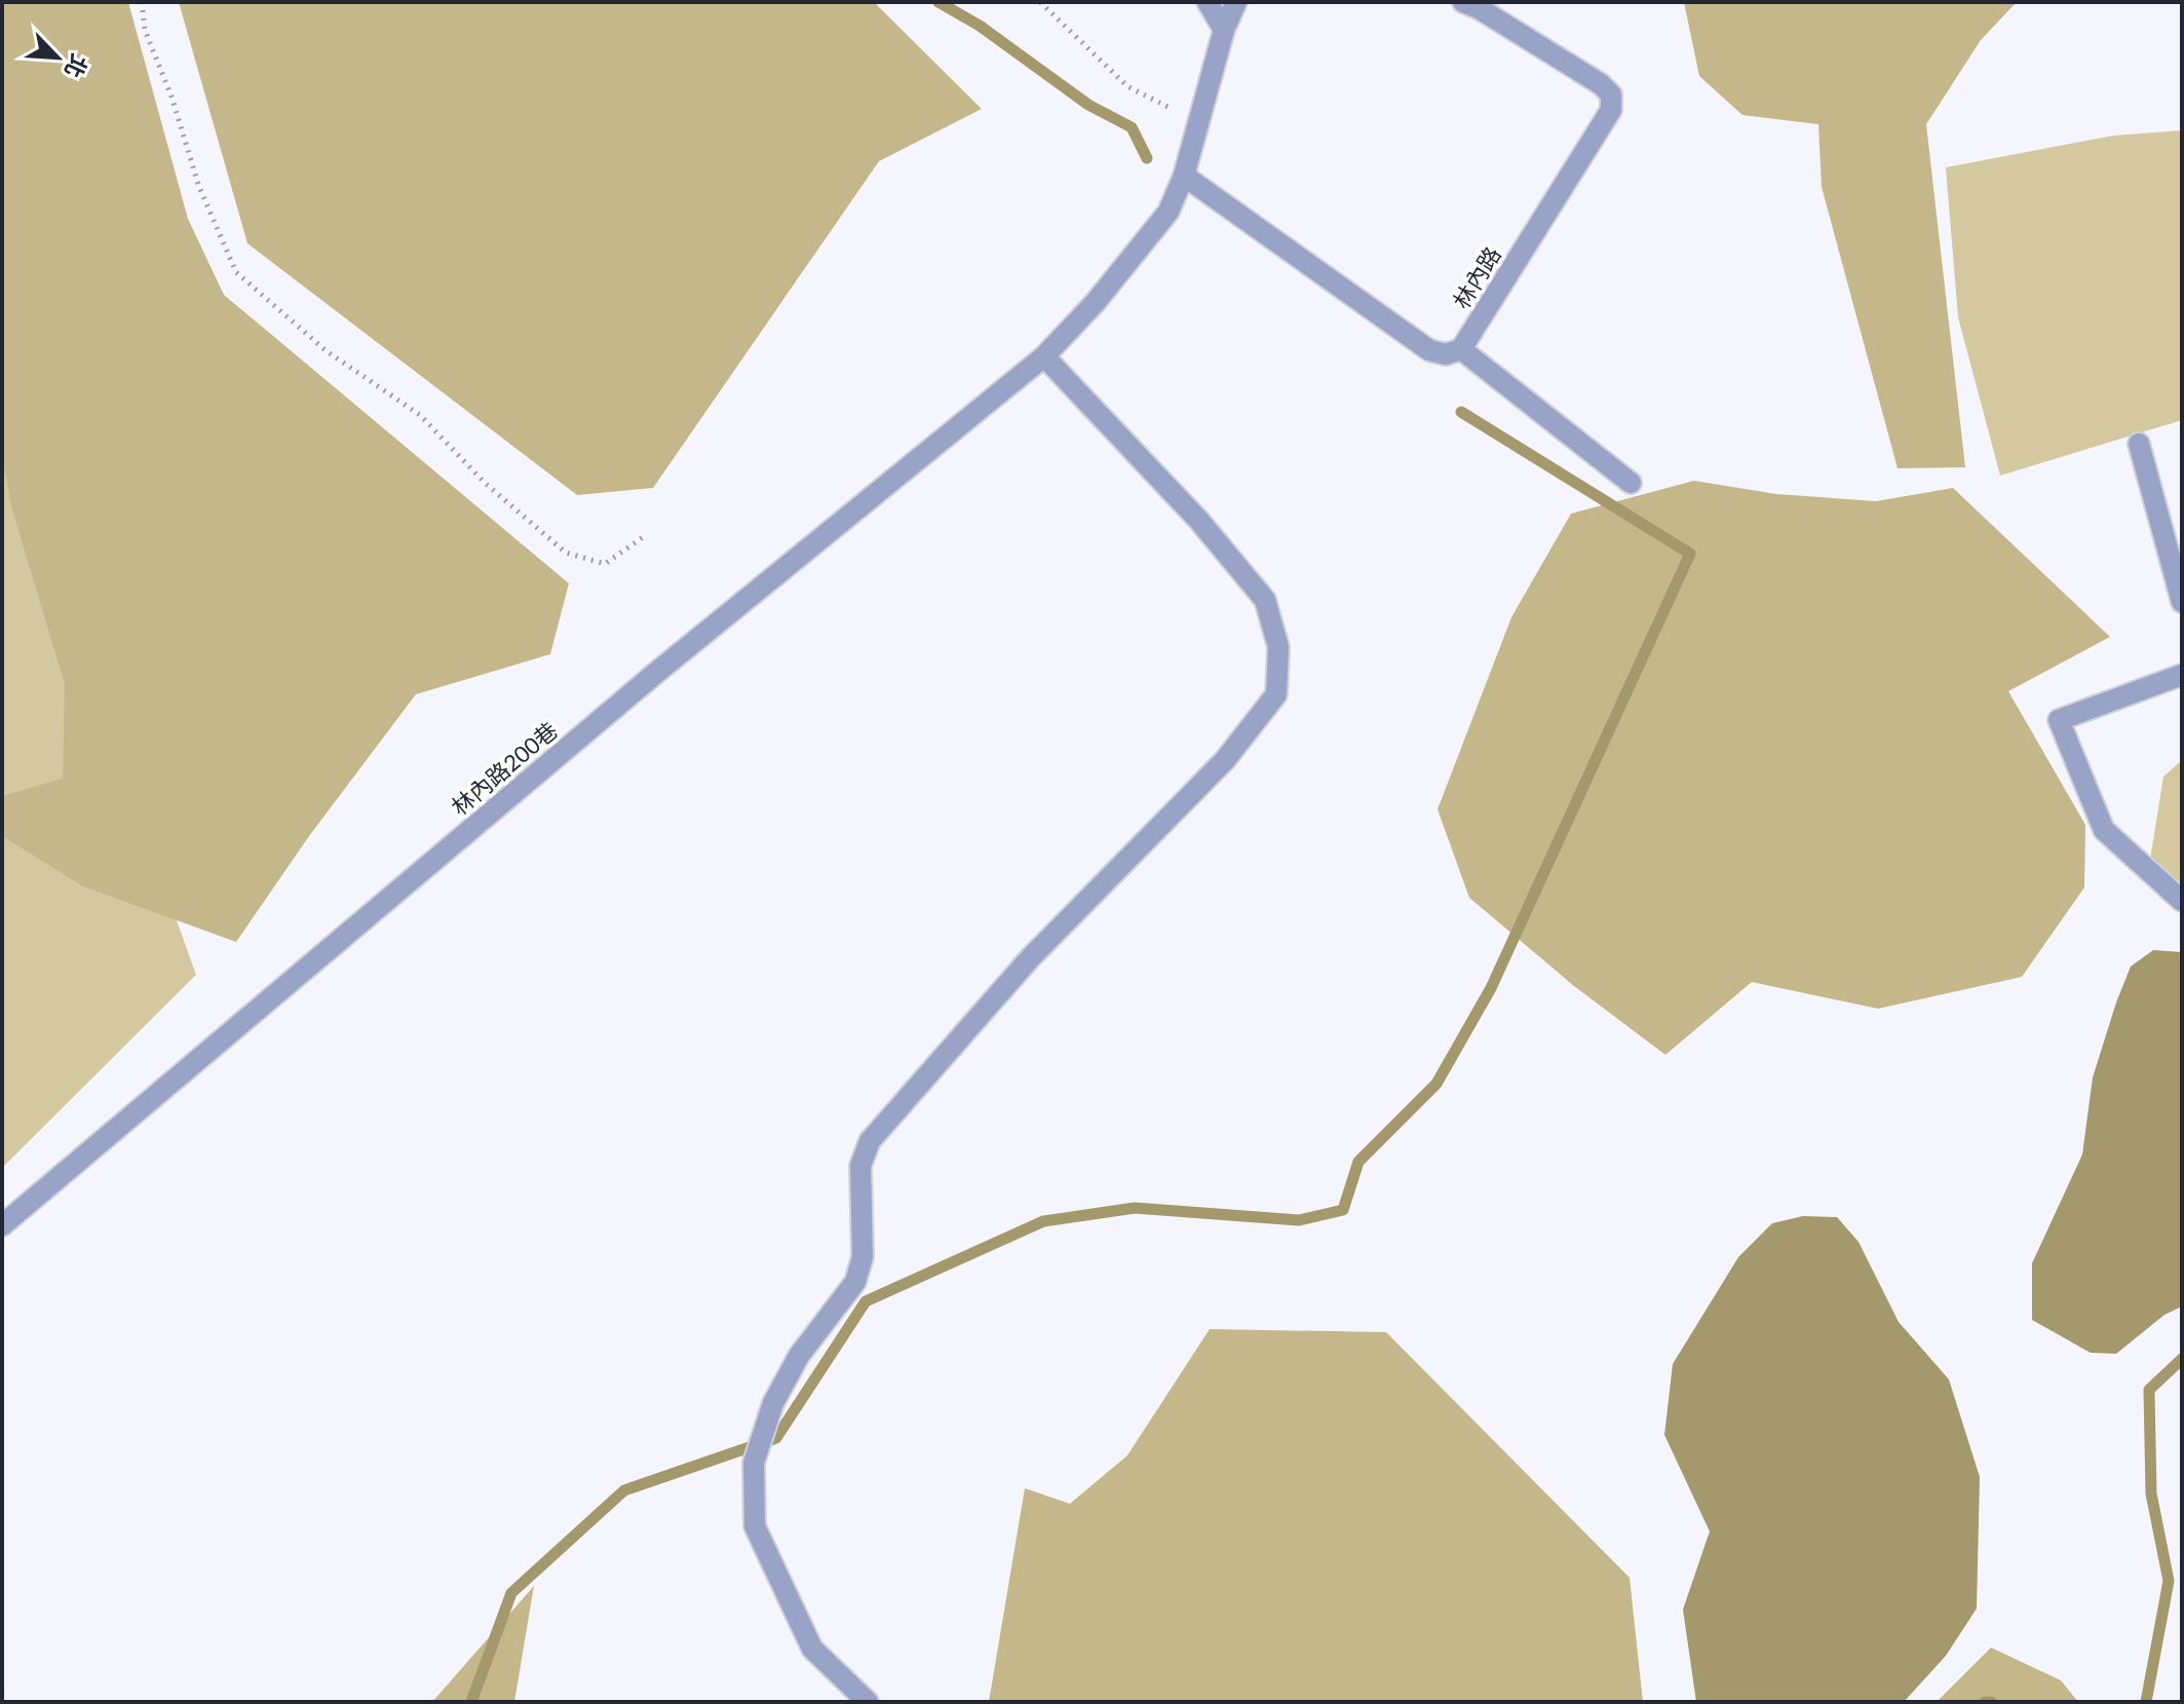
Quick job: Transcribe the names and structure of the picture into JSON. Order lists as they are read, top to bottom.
{
  "streets": {
    "street": ["林內路", "林內路200巷"]
  },
  "north": "bottom right"
}
